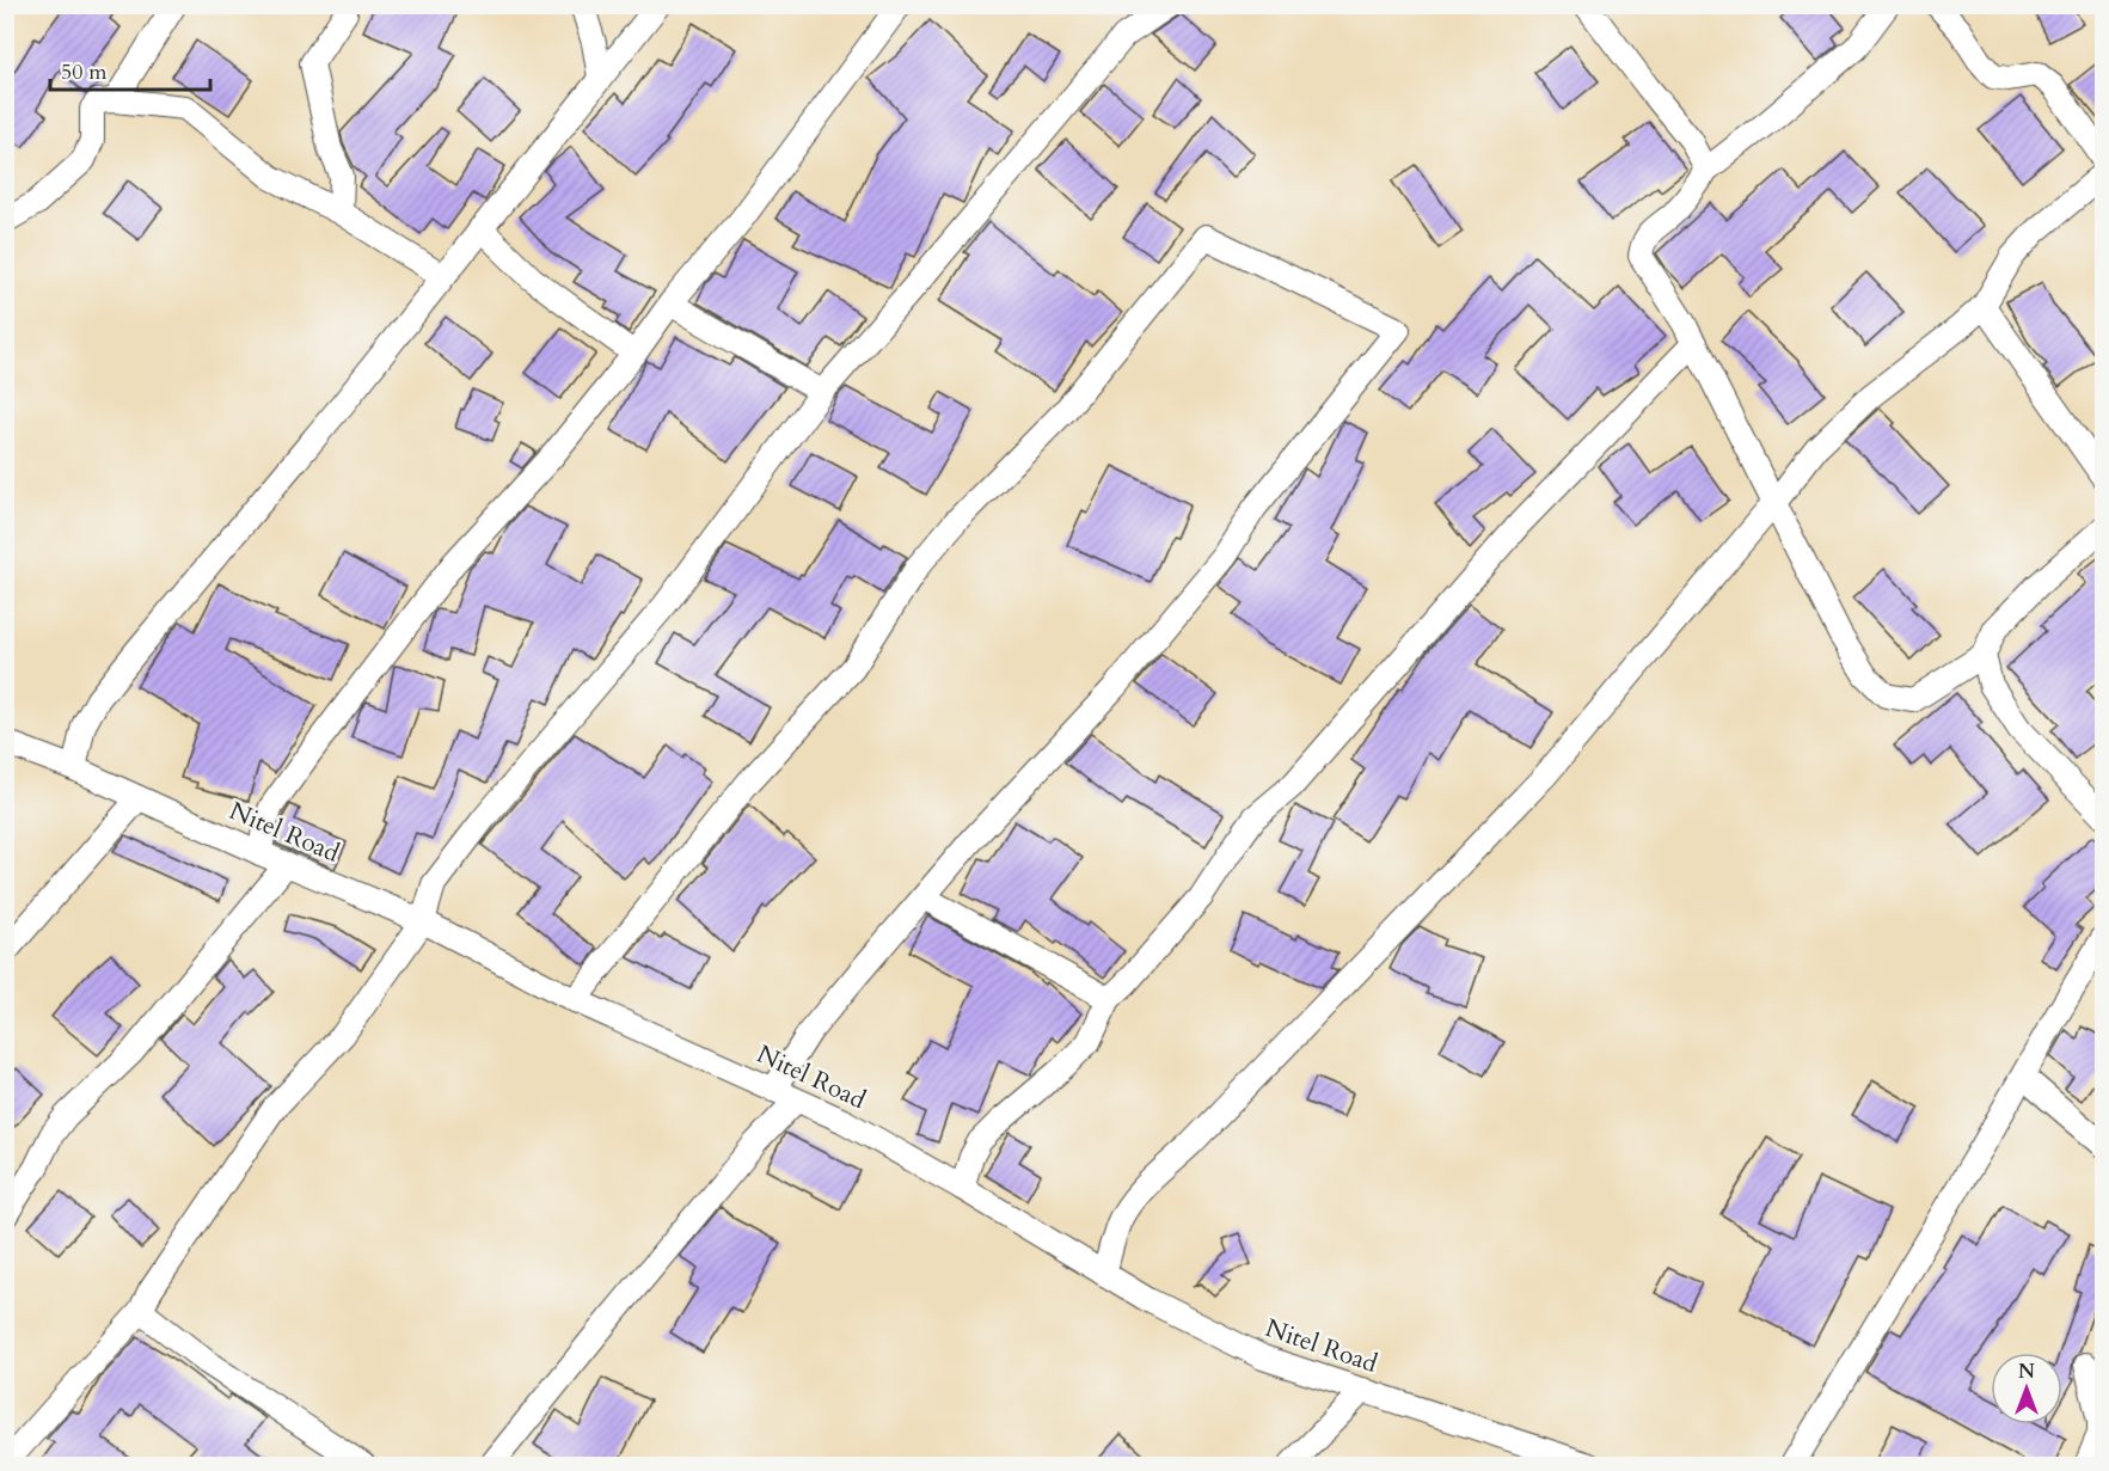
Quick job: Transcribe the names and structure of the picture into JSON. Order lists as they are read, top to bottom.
{
  "streets": {
    "street": ["Nitel Road"]
  },
  "scale_bar": "50 m",
  "north": "top"
}
